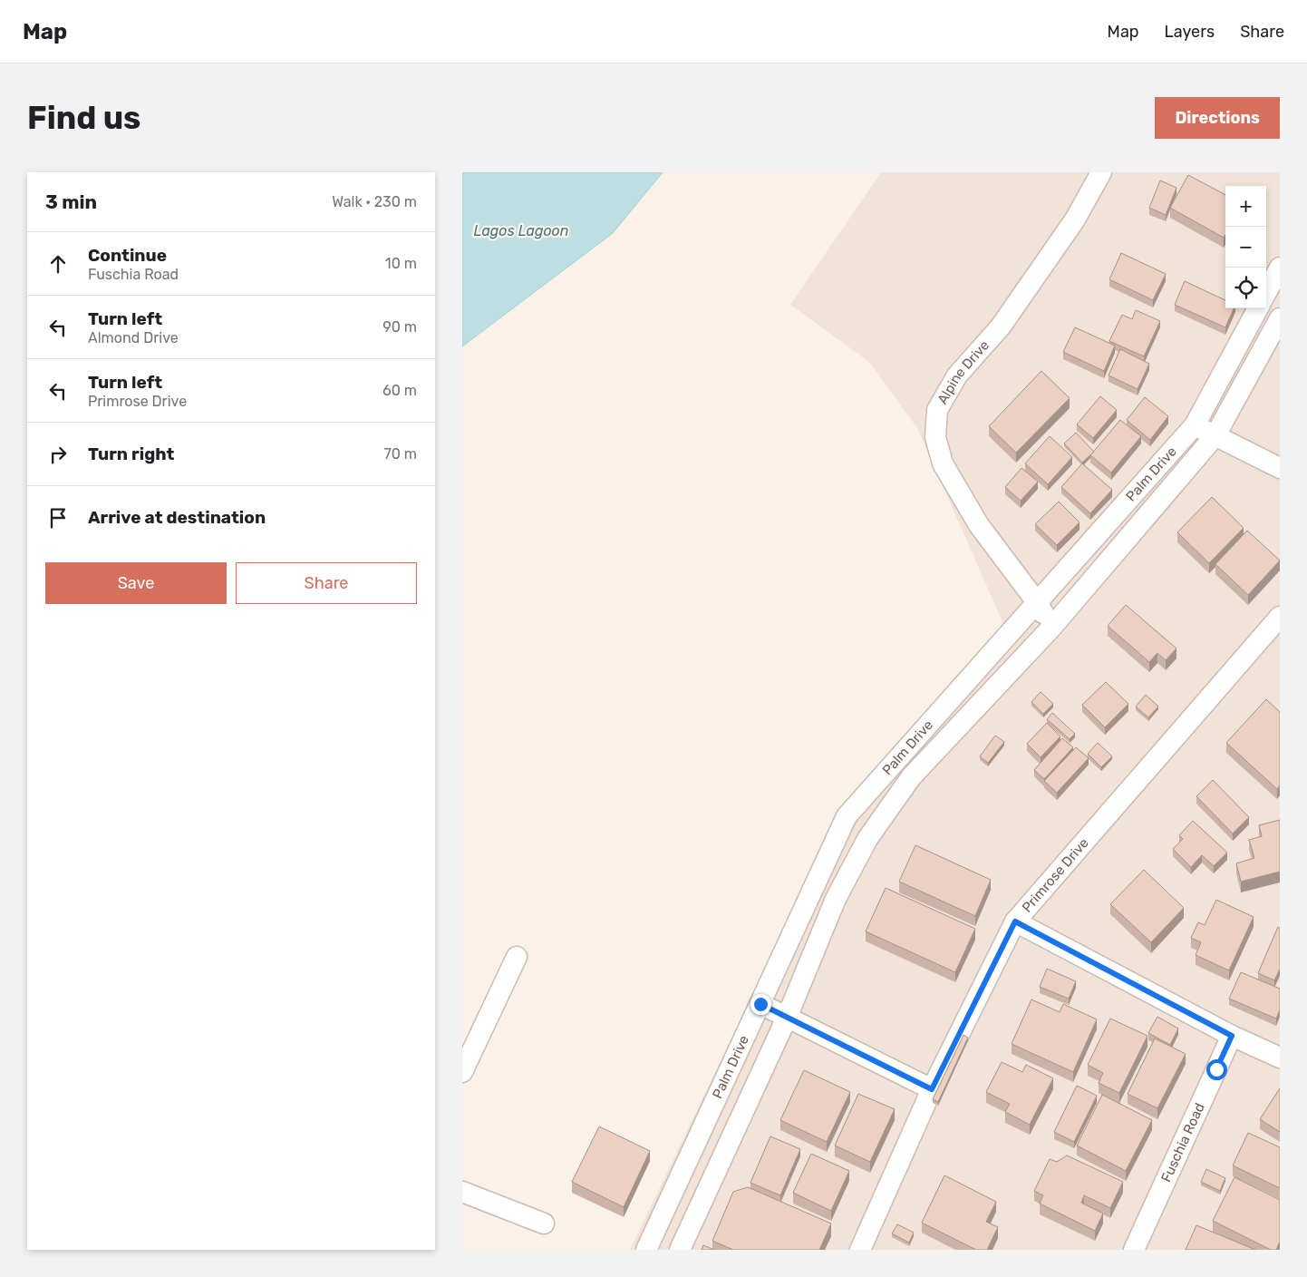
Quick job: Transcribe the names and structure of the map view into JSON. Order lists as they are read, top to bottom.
{
  "streets": {
    "street": [
      "Alpine Drive",
      "Palm Drive",
      "Primrose Drive",
      "Fuschia Road"
    ]
  },
  "crossings": [
    ["Alpine Drive", "Palm Drive"]
  ],
  "water": ["Lagos Lagoon"],
  "page": {
    "header": "Map",
    "nav": ["Map", "Layers", "Share"],
    "buttons": [
      "Directions",
      ["Save", "Share"]
    ],
    "title": "Find us",
    "heading": ["3 min", "Walk · 230 m"],
    "map_buttons": ["+", "−"],
    "list": [
      ["Continue", "Fuschia Road", "10 m"],
      ["Turn left", "Almond Drive", "90 m"],
      ["Turn left", "Primrose Drive", "60 m"],
      ["Turn right", "70 m"],
      "Arrive at destination"
    ]
  }
}
